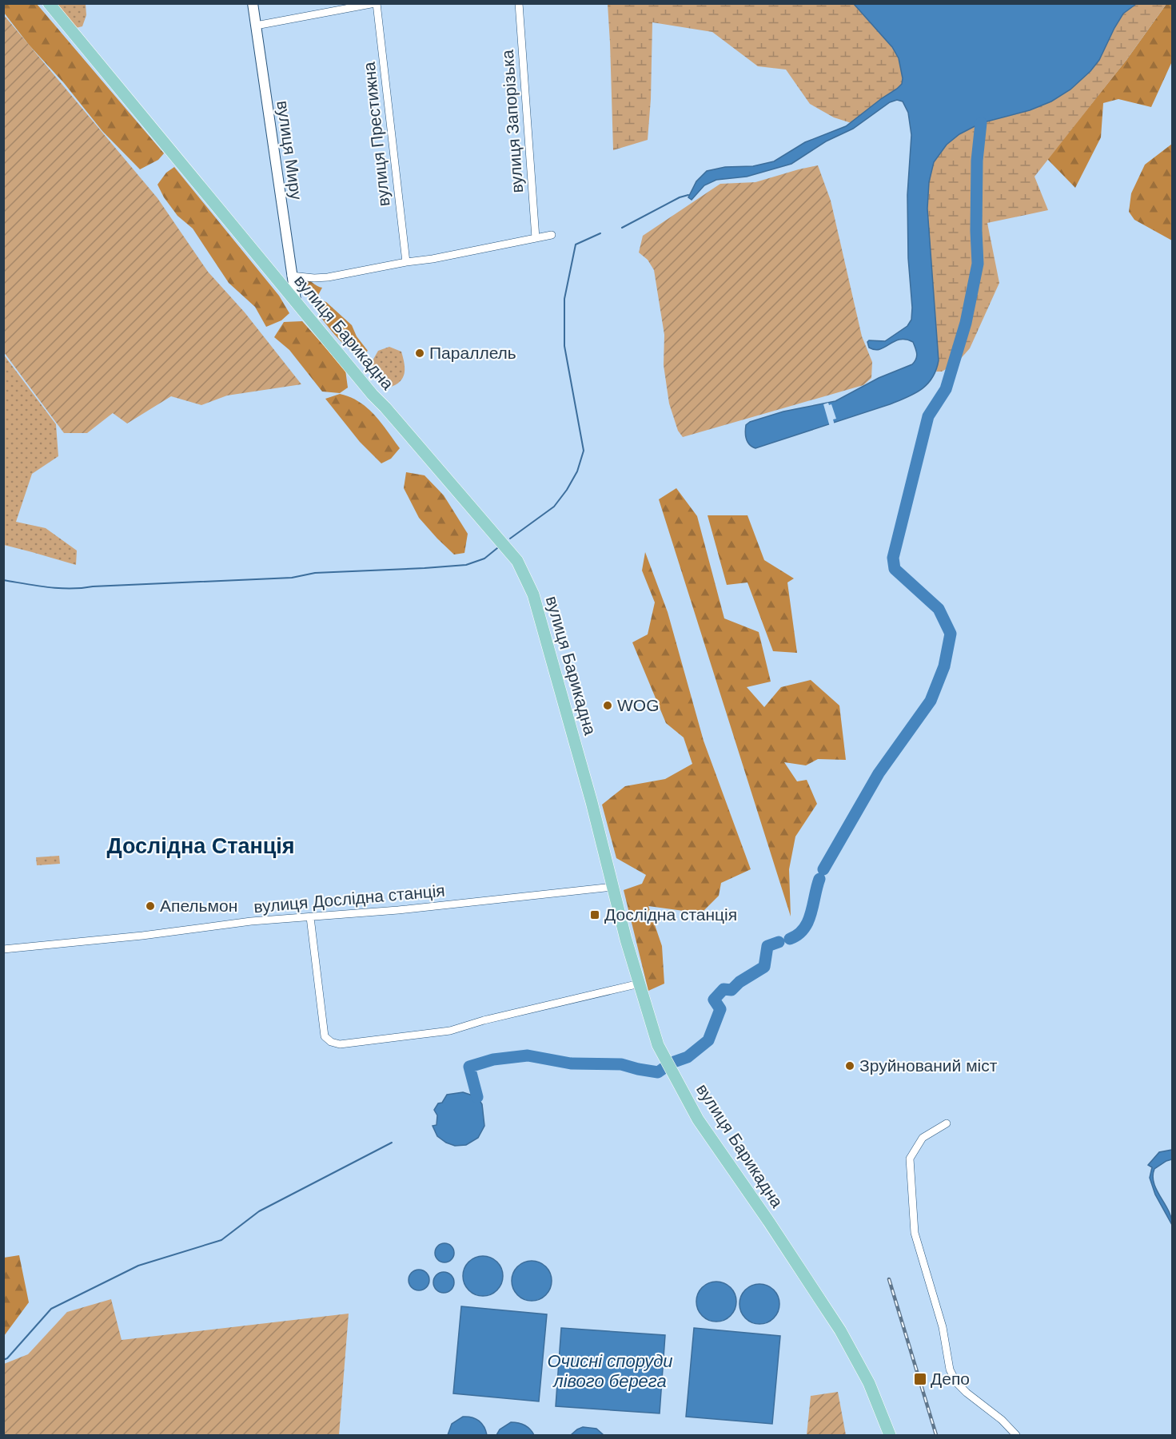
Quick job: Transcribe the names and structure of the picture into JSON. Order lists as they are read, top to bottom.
{
  "streets": {
    "main road": ["вулиця Барикадна"],
    "street": [
      "вулиця Запорізька",
      "вулиця Престижна",
      "вулиця Миру",
      "вулиця Дослідна станція"
    ]
  },
  "crossings": [
    ["вулиця Миру", "вулиця Барикадна"],
    ["вулиця Барикадна", "вулиця Дослідна станція"]
  ],
  "districts": ["Дослідна Станція"],
  "water": ["Очисні споруди лівого берега"],
  "places": {
    "other": [
      "Параллель",
      "WOG",
      "Апельмон",
      "Зруйнований міст"
    ],
    "transit": ["Дослідна станція", "Депо"]
  }
}
